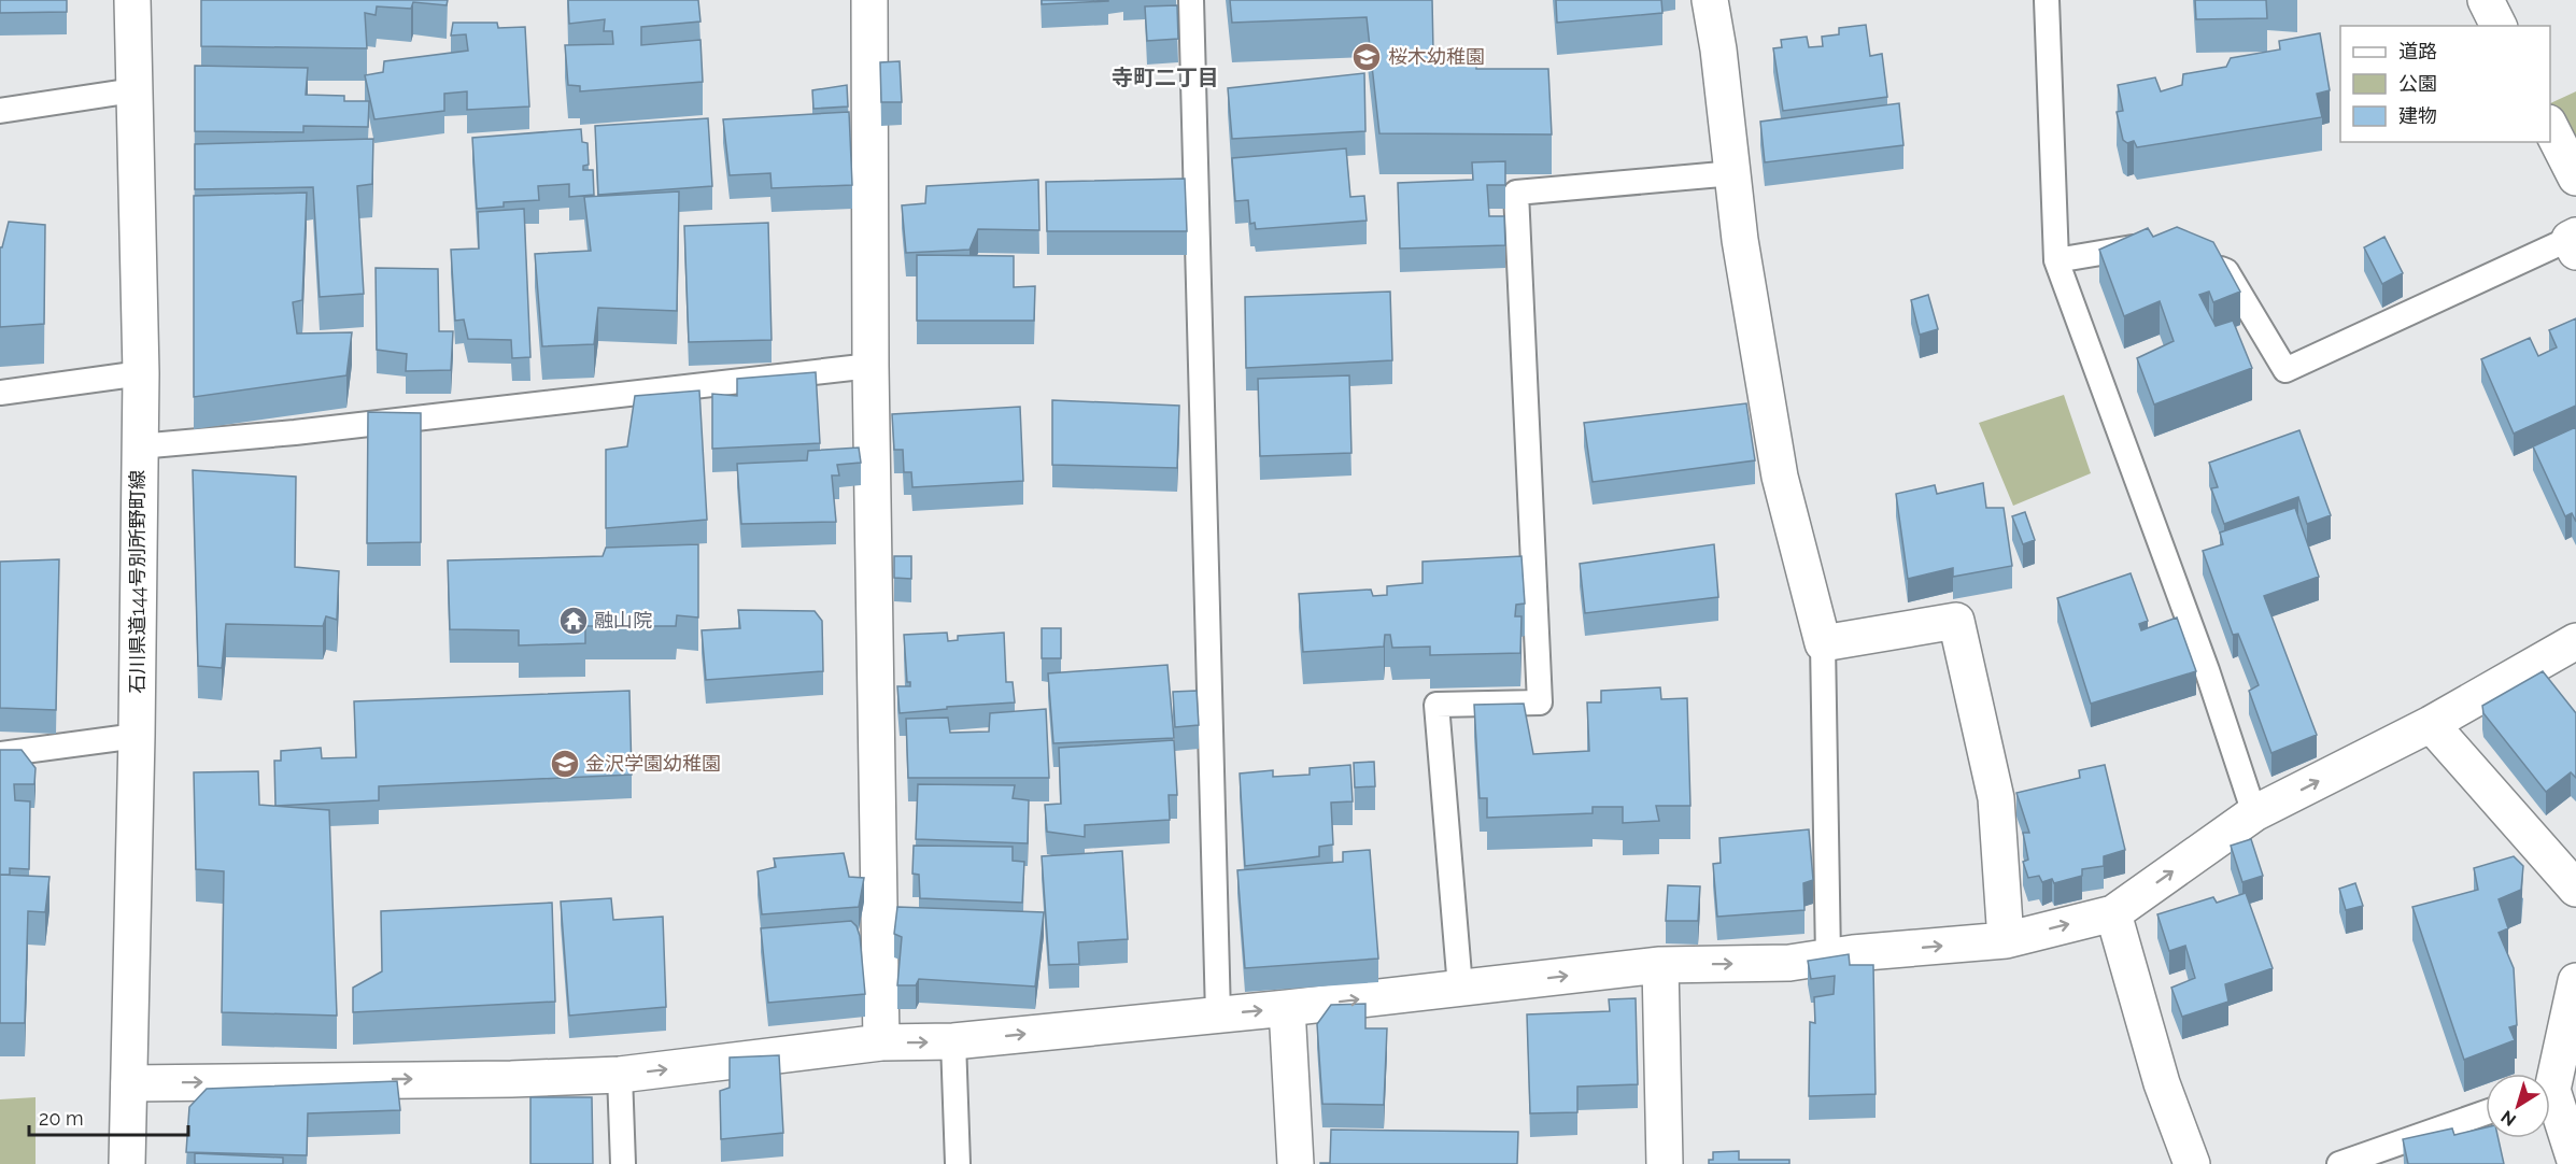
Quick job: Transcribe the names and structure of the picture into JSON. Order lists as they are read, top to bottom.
{
  "streets": {
    "street": ["石川県道144号別所野町線"]
  },
  "districts": ["寺町二丁目"],
  "places": {
    "school or university": ["桜木幼稚園", "金沢学園幼稚園"],
    "temple": ["融山院"]
  },
  "legend": ["道路", "公園", "建物"],
  "scale_bar": "20 m",
  "north": "bottom left"
}
